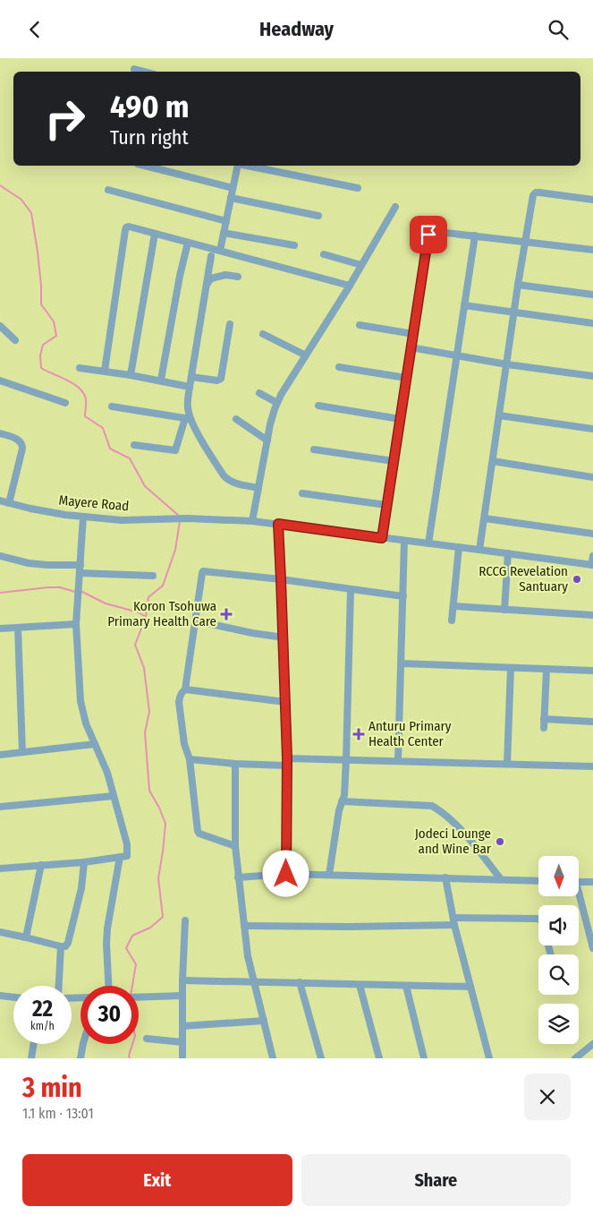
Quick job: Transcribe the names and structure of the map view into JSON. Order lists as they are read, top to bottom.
{
  "streets": {
    "street": ["Mayere Road"]
  },
  "places": {
    "other": ["RCCG Revelation Santuary", "Jodeci Lounge and Wine Bar"],
    "health": ["Koron Tsohuwa Primary Health Care", "Anturu Primary Health Center"]
  },
  "north": "bottom",
  "page": {
    "header": "Headway",
    "turn": ["490 m", "Turn right"],
    "speed": "22 km/h",
    "limit": "30",
    "heading": ["3 min", "1.1 km · 13:01"],
    "buttons": ["Exit", "Share"]
  }
}
